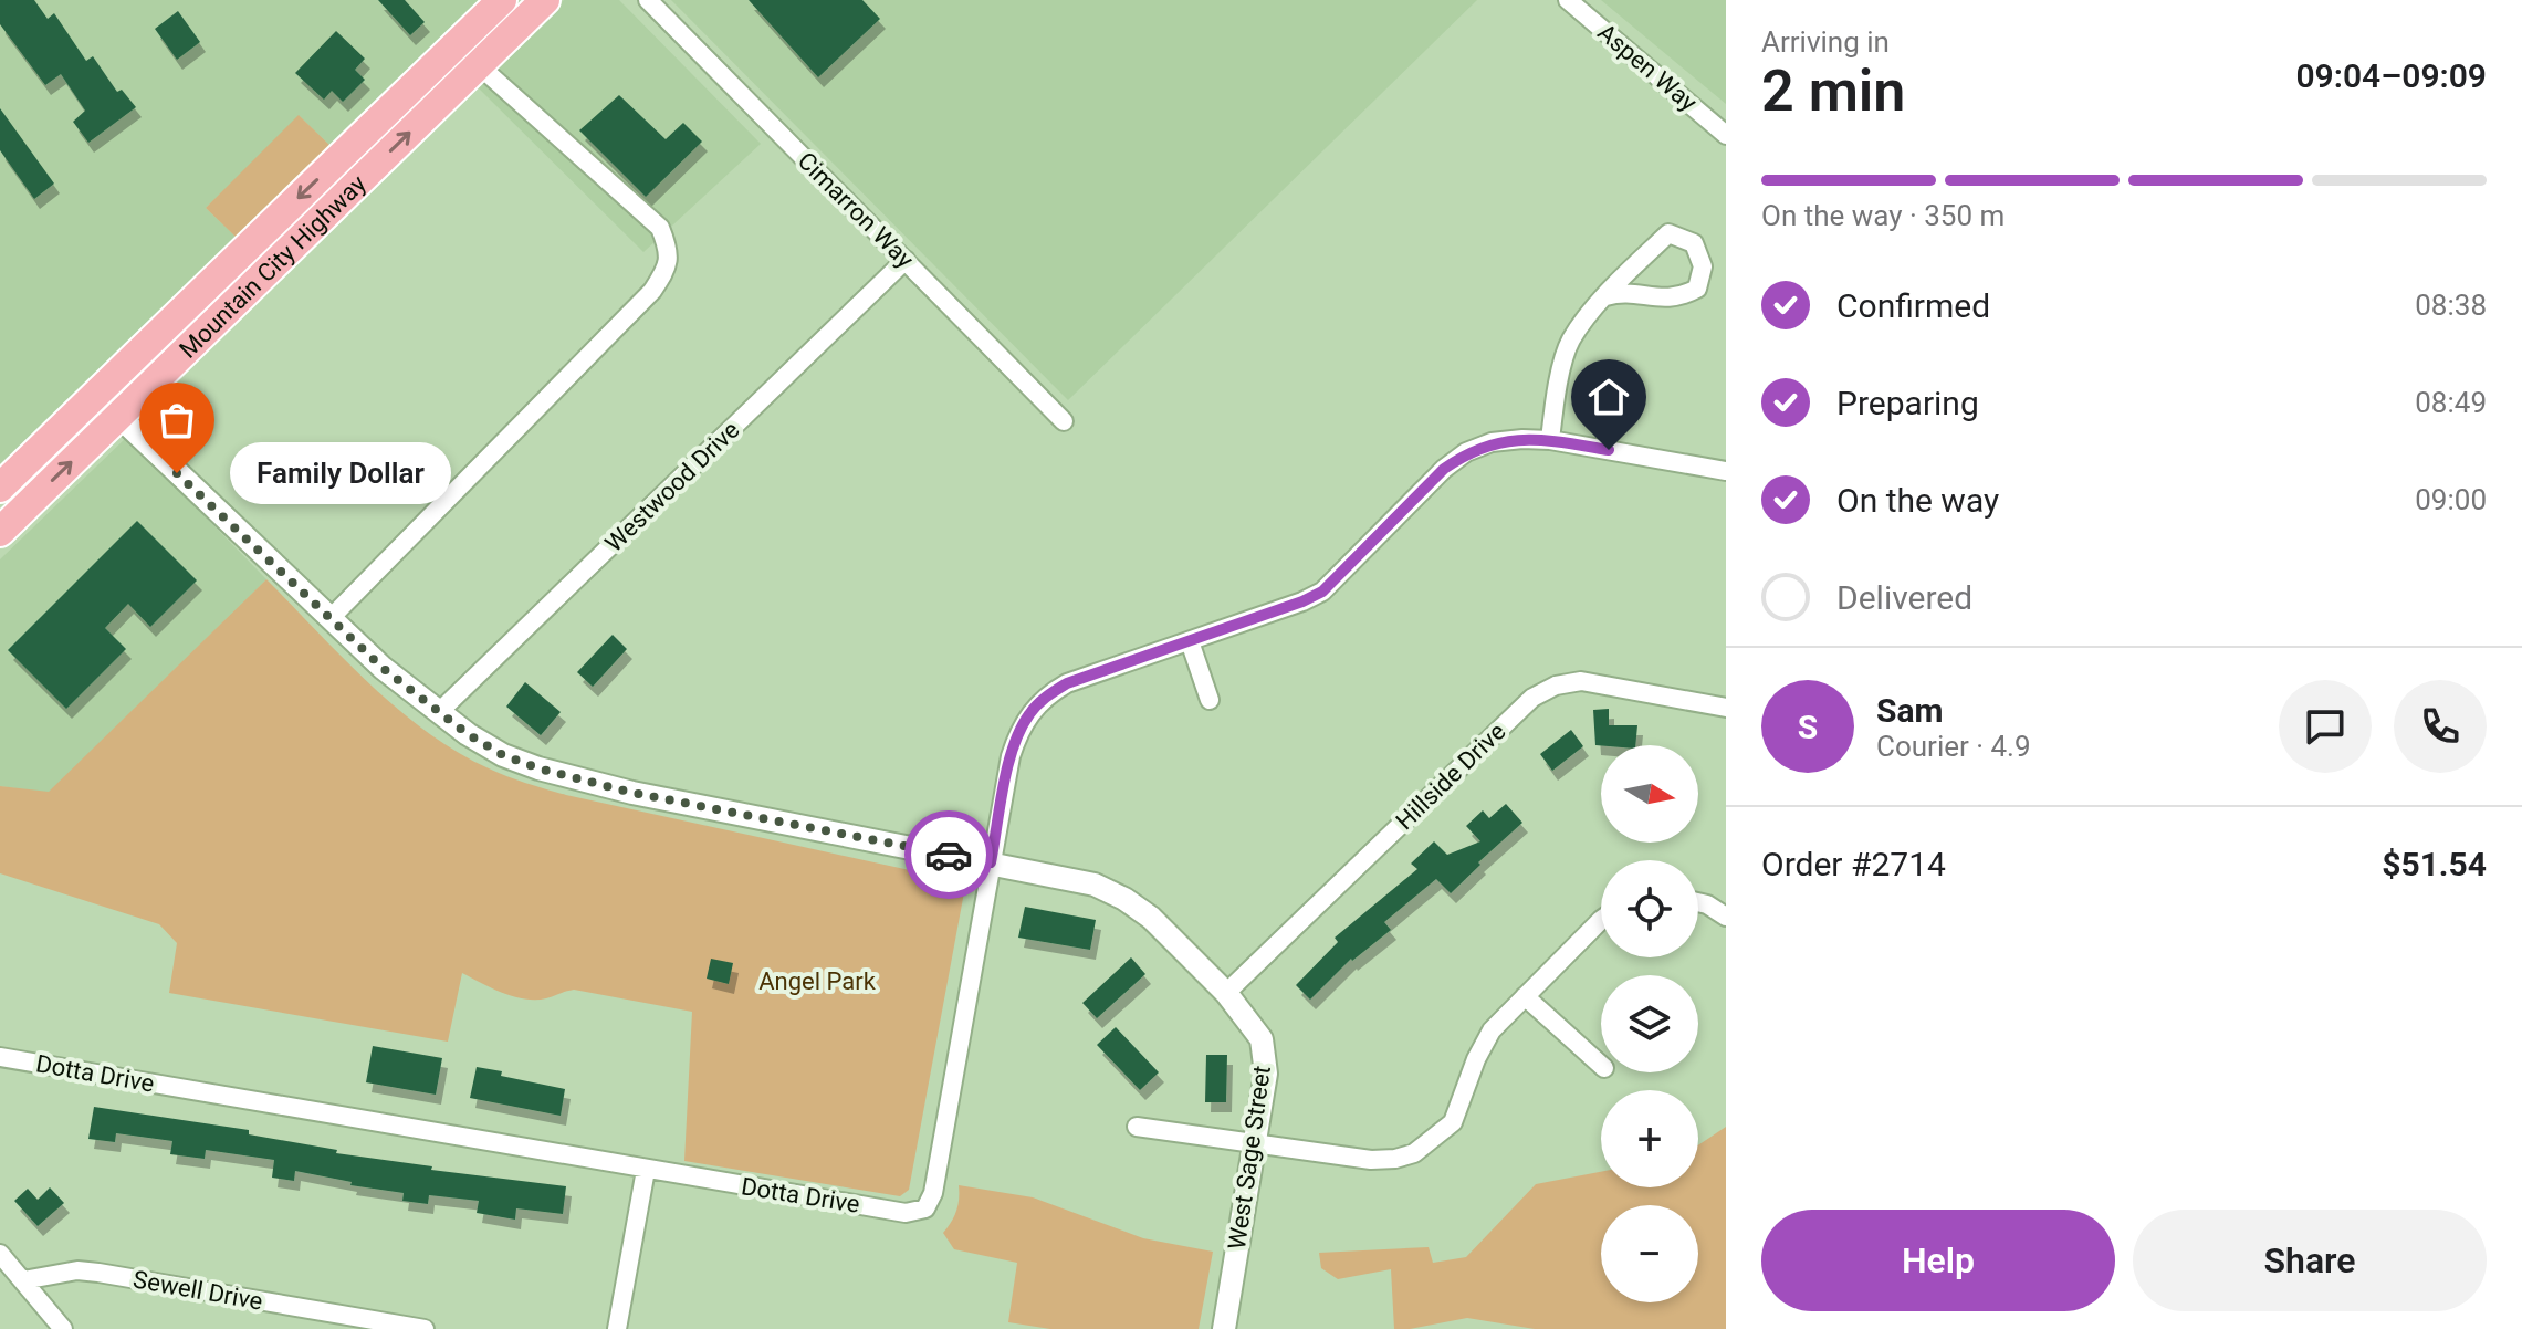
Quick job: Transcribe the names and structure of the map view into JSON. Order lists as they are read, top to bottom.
{
  "streets": {
    "main road": ["Mountain City Highway"],
    "street": [
      "Aspen Way",
      "Cimarron Way",
      "Westwood Drive",
      "Hillside Drive",
      "Dotta Drive",
      "West Sage Street",
      "Sewell Drive"
    ]
  },
  "crossings": [
    ["Cimarron Way", "Westwood Drive"],
    ["Mountain City Highway", "West Sage Street"],
    ["Westwood Drive", "West Sage Street"],
    ["Hillside Drive", "West Sage Street"],
    ["Dotta Drive", "West Sage Street"]
  ],
  "parks": ["Angel Park"],
  "places": ["Family Dollar"],
  "north": "right",
  "page": {
    "heading": ["2 min", "Arriving in", "09:04–09:09"],
    "panel": [
      "Sam",
      "Courier · 4.9",
      "Order #2714",
      "$51.54"
    ],
    "bar": "On the way · 350 m",
    "list": [
      ["Confirmed", "08:38"],
      ["Preparing", "08:49"],
      ["On the way", "09:00"],
      "Delivered"
    ],
    "bubble": "Family Dollar",
    "round": "S",
    "map_buttons": ["+", "−"],
    "buttons": ["Help", "Share"]
  }
}
